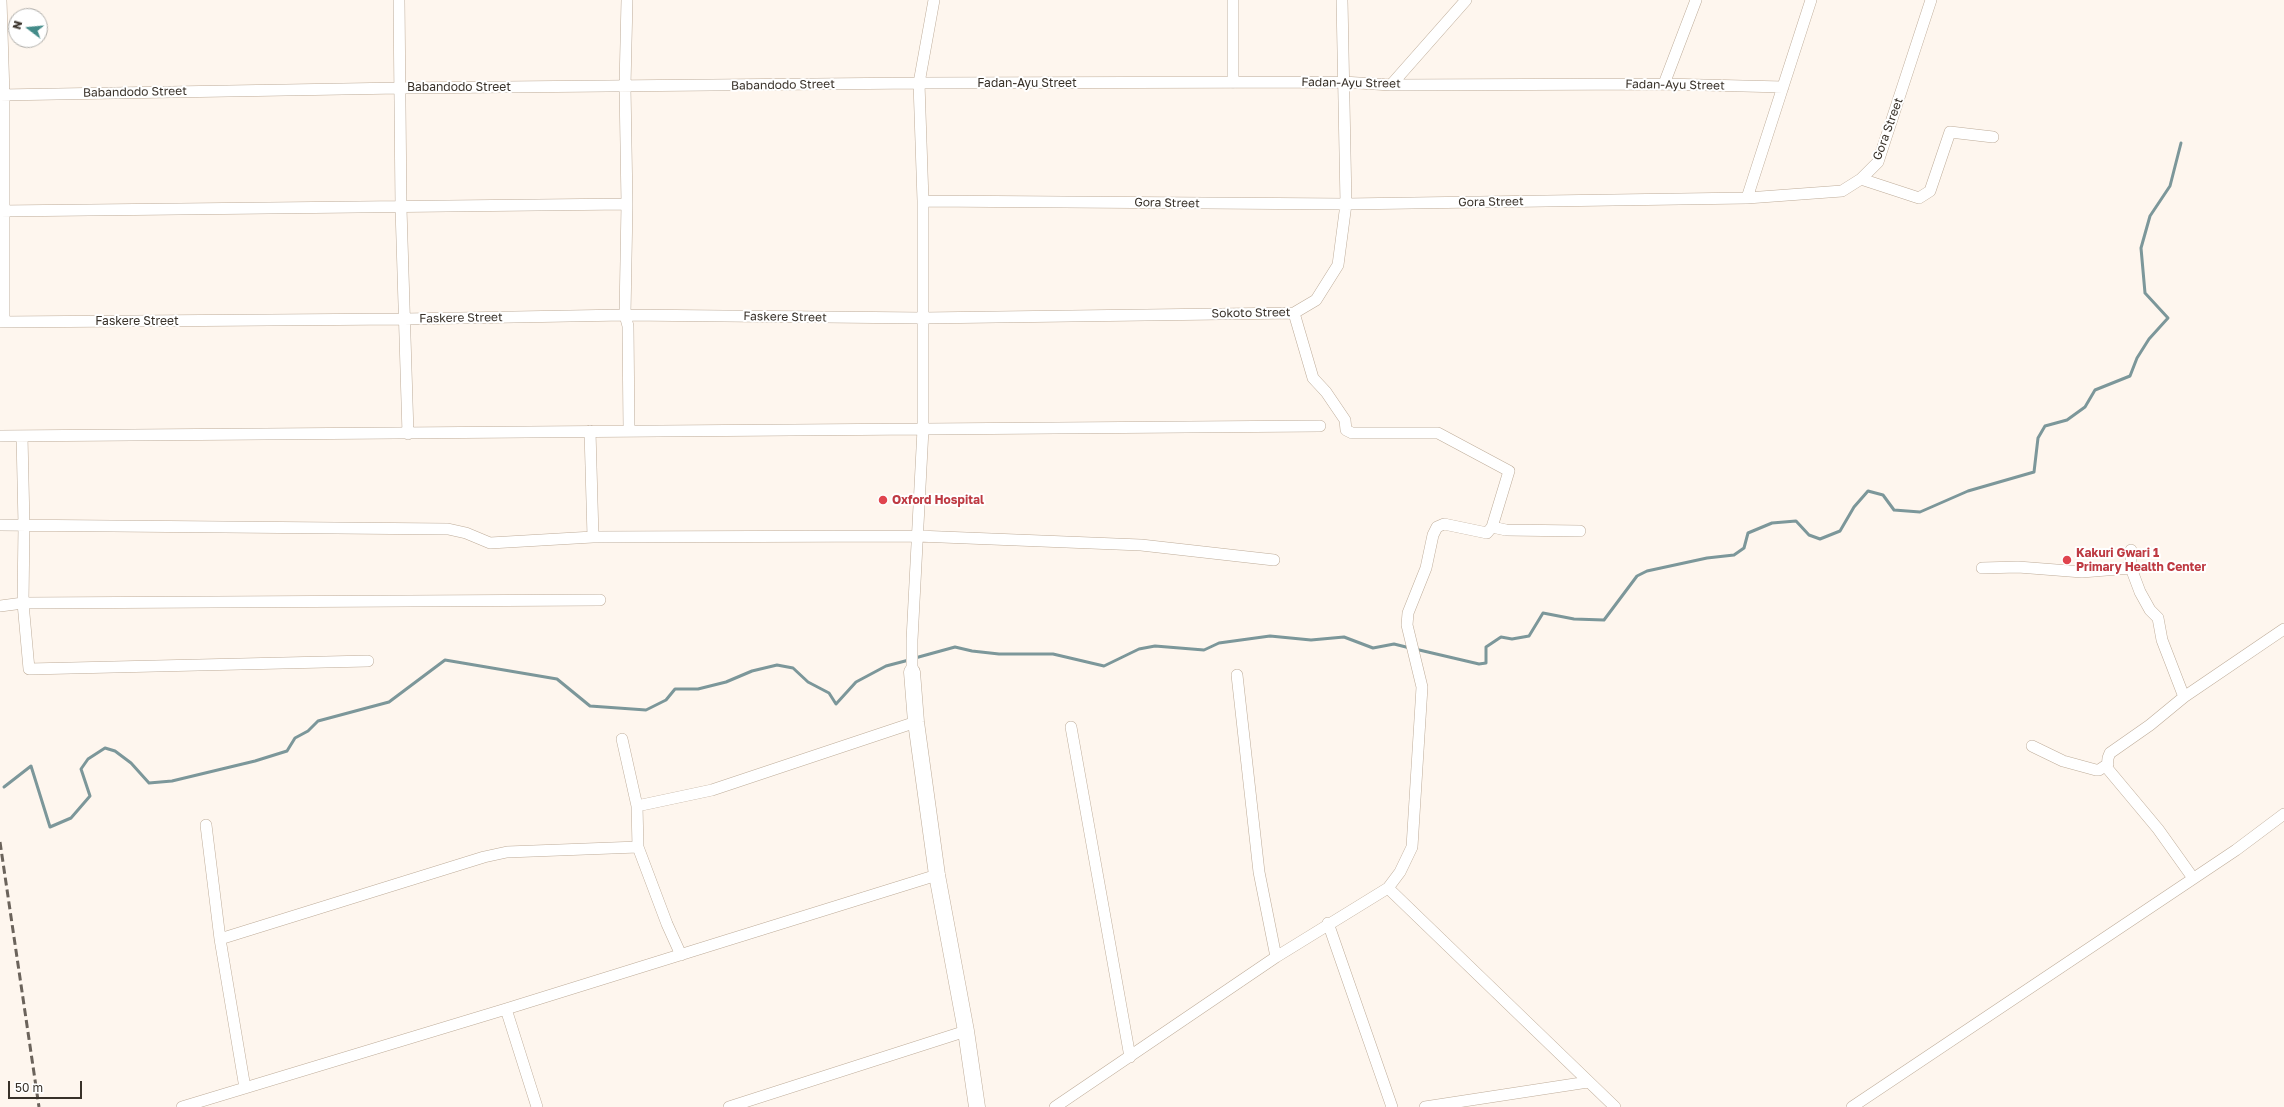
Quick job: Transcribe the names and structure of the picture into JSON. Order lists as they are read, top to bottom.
{
  "streets": {
    "street": [
      "Fadan-Ayu Street",
      "Babandodo Street",
      "Gora Street",
      "Sokoto Street",
      "Faskere Street"
    ]
  },
  "crossings": [
    ["Fadan-Ayu Street", "Babandodo Street"],
    ["Fadan-Ayu Street", "Sokoto Street"],
    ["Gora Street", "Sokoto Street"],
    ["Sokoto Street", "Faskere Street"]
  ],
  "places": ["Oxford Hospital", "Kakuri Gwari 1 Primary Health Center"],
  "scale_bar": "50 m",
  "north": "left"
}
